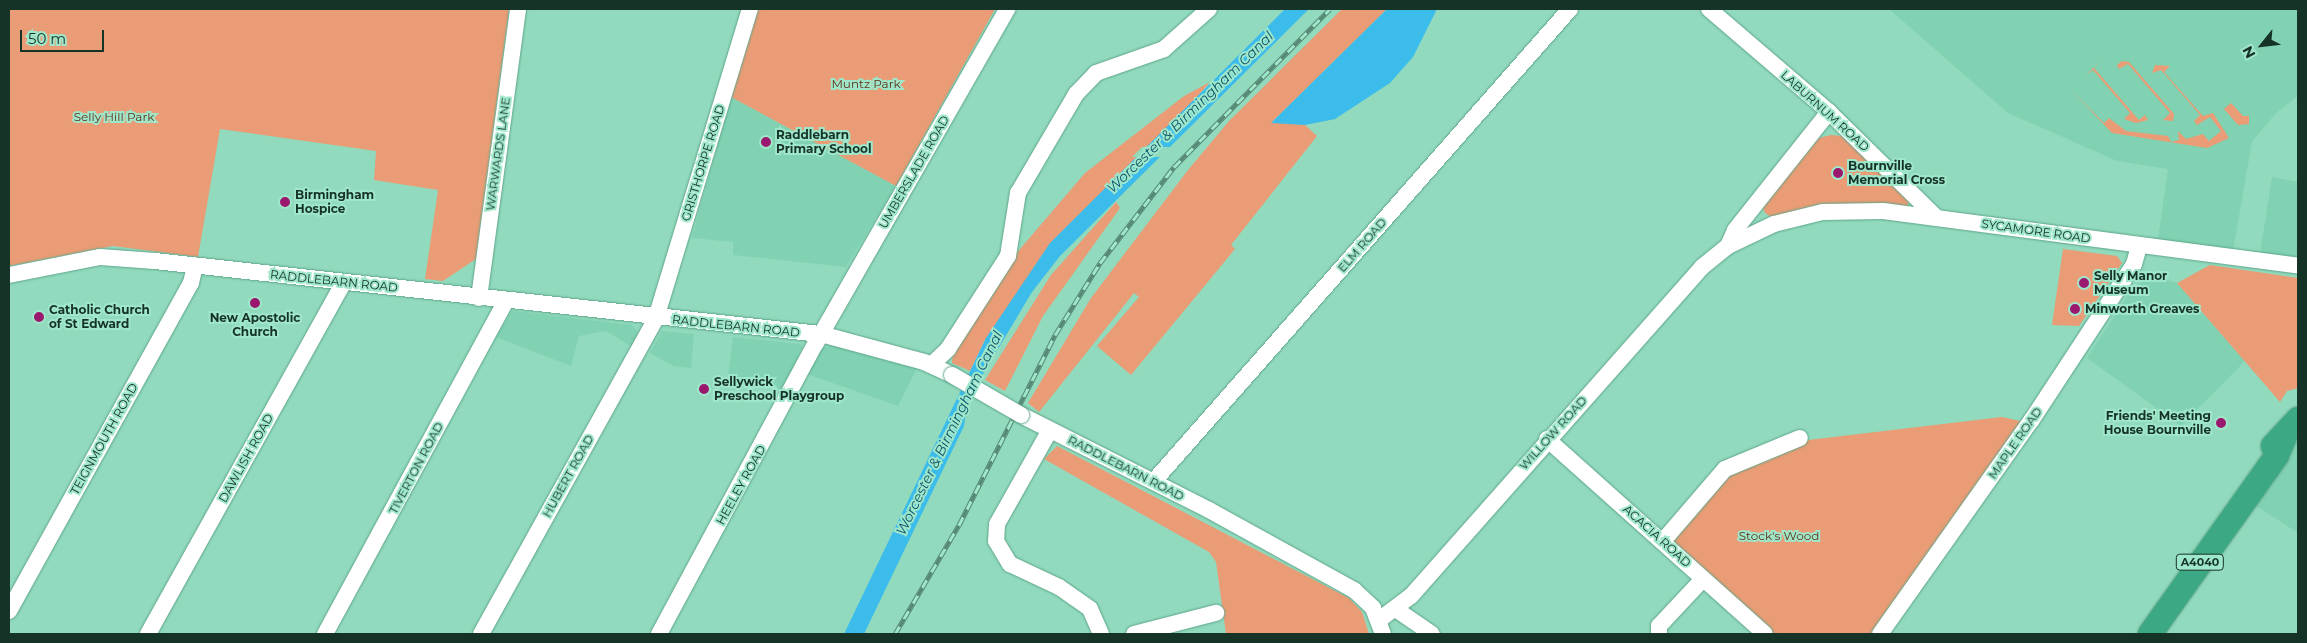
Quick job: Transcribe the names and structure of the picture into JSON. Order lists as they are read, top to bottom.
{
  "streets": {
    "highway": ["A4040"],
    "street": [
      "LABURNUM ROAD",
      "WARWARDS LANE",
      "GRISTHORPE ROAD",
      "UMBERSLADE ROAD",
      "SYCAMORE ROAD",
      "ELM ROAD",
      "RADDLEBARN ROAD",
      "WILLOW ROAD",
      "TEIGNMOUTH ROAD",
      "MAPLE ROAD",
      "DAWLISH ROAD",
      "TIVERTON ROAD",
      "HUBERT ROAD",
      "HEELEY ROAD",
      "ACACIA ROAD"
    ]
  },
  "crossings": [
    ["LABURNUM ROAD", "SYCAMORE ROAD"],
    ["LABURNUM ROAD", "WILLOW ROAD"],
    ["WARWARDS LANE", "RADDLEBARN ROAD"],
    ["GRISTHORPE ROAD", "RADDLEBARN ROAD"],
    ["GRISTHORPE ROAD", "HUBERT ROAD"],
    ["UMBERSLADE ROAD", "RADDLEBARN ROAD"],
    ["UMBERSLADE ROAD", "HEELEY ROAD"],
    ["SYCAMORE ROAD", "WILLOW ROAD"],
    ["SYCAMORE ROAD", "MAPLE ROAD"],
    ["ELM ROAD", "RADDLEBARN ROAD"],
    ["RADDLEBARN ROAD", "WILLOW ROAD"],
    ["RADDLEBARN ROAD", "TEIGNMOUTH ROAD"],
    ["RADDLEBARN ROAD", "DAWLISH ROAD"],
    ["RADDLEBARN ROAD", "TIVERTON ROAD"],
    ["RADDLEBARN ROAD", "HUBERT ROAD"],
    ["RADDLEBARN ROAD", "HEELEY ROAD"],
    ["WILLOW ROAD", "ACACIA ROAD"]
  ],
  "water": ["Worcester & Birmingham Canal"],
  "parks": ["Muntz Park", "Selly Hill Park", "Stock's Wood"],
  "places": [
    "Raddlebarn Primary School",
    "Bournville Memorial Cross",
    "Birmingham Hospice",
    "Selly Manor Museum",
    "New Apostolic Church",
    "Minworth Greaves",
    "Catholic Church of St Edward",
    "Sellywick Preschool Playgroup",
    "Friends' Meeting House Bournville"
  ],
  "scale_bar": "50 m",
  "north": "bottom left"
}
